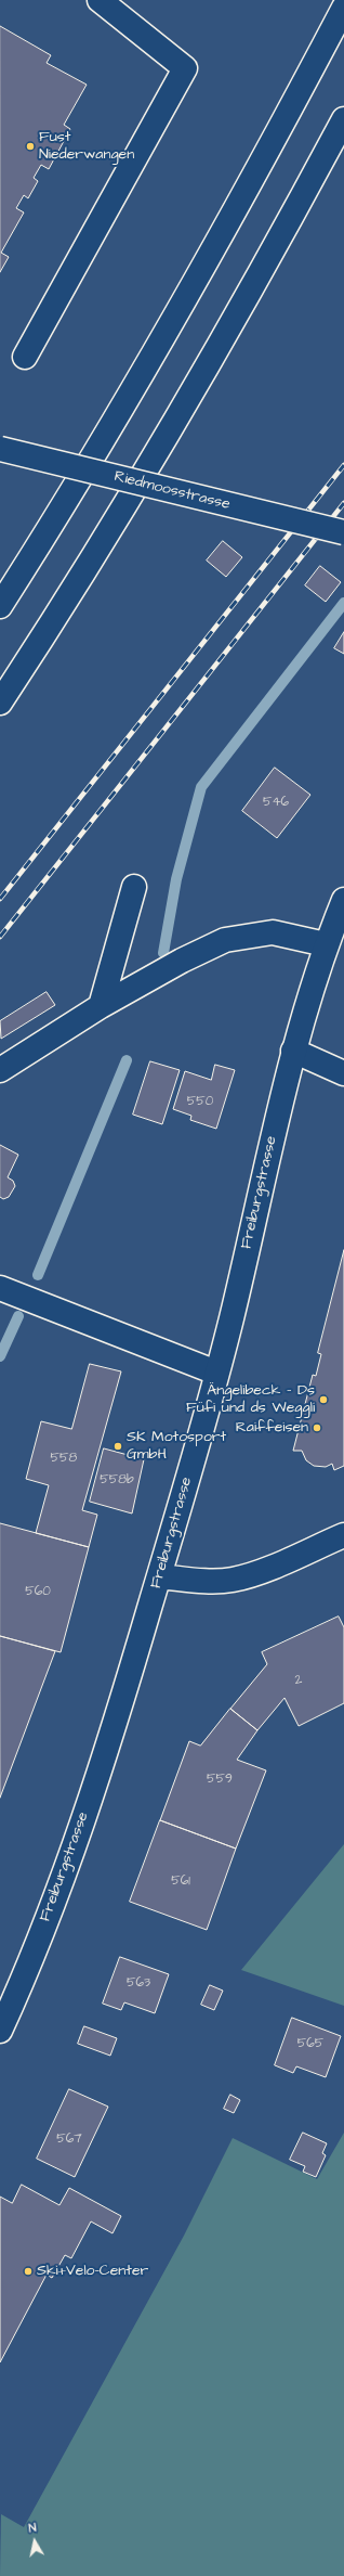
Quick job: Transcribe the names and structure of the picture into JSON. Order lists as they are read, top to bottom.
{
  "streets": {
    "main road": ["Riedmoosstrasse", "Freiburgstrasse"]
  },
  "places": [
    "Fust Niederwangen",
    "Ängelibeck - Ds Füfi und ds Weggli",
    "Raiffeisen",
    "SK Motosport GmbH",
    "Ski+Velo-Center"
  ],
  "house_numbers": [
    "546",
    "550",
    "558",
    "558b",
    "560",
    "2",
    "559",
    "561",
    "563",
    "565",
    "567"
  ],
  "north": "top"
}
